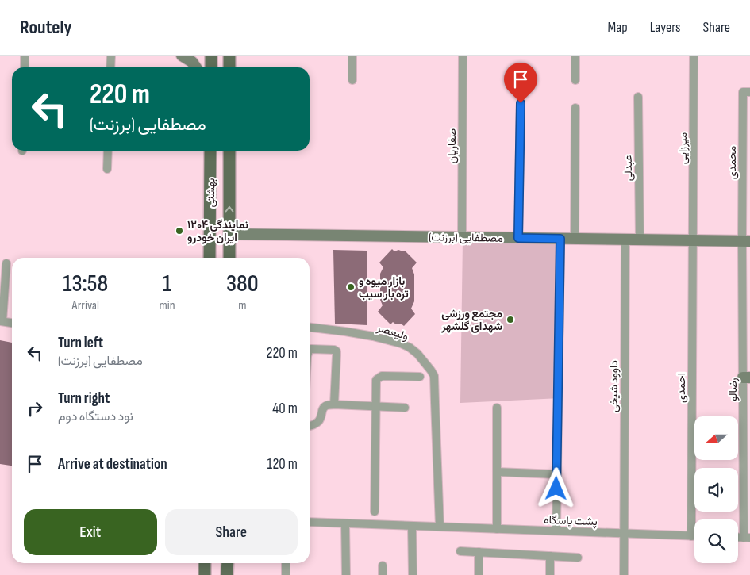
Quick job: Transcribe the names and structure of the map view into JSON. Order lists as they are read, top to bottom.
{
  "streets": {
    "main road": ["بهشتی"],
    "street": [
      "صفاریان",
      "میرزایی",
      "محمدی",
      "عبدلی",
      "مصطفایی (برزنت)",
      "ولیعصر",
      "داوود شیخی",
      "احمدی",
      "رضالو",
      "پشت پاسگاه"
    ]
  },
  "crossings": [
    ["صفاریان", "مصطفایی (برزنت)"],
    ["میرزایی", "مصطفایی (برزنت)"],
    ["میرزایی", "احمدی"],
    ["محمدی", "مصطفایی (برزنت)"],
    ["محمدی", "رضالو"],
    ["عبدلی", "مصطفایی (برزنت)"],
    ["بهشتی", "مصطفایی (برزنت)"],
    ["مصطفایی (برزنت)", "داوود شیخی"],
    ["مصطفایی (برزنت)", "احمدی"],
    ["مصطفایی (برزنت)", "رضالو"],
    ["ولیعصر", "پشت پاسگاه"],
    ["داوود شیخی", "پشت پاسگاه"],
    ["احمدی", "پشت پاسگاه"]
  ],
  "places": ["۱۲۰۴ نمایندگی ایران خودرو", "بازار میوه و تره بار سیب", "مجتمع ورزشی شهدای گلشهر"],
  "north": "left",
  "page": {
    "header": "Routely",
    "nav": ["Map", "Layers", "Share"],
    "turn": ["220 m", "مصطفایی (برزنت)"],
    "eta": [
      "13:58",
      "Arrival",
      "1",
      "min",
      "380",
      "m"
    ],
    "list": [
      {
        "name": "Turn left",
        "note": "مصطفایی (برزنت)",
        "value": "220 m"
      },
      {
        "name": "Turn right",
        "note": "نود دستگاه دوم",
        "value": "40 m"
      },
      {
        "name": "Arrive at destination",
        "value": "120 m"
      }
    ],
    "buttons": ["Exit", "Share"]
  }
}
